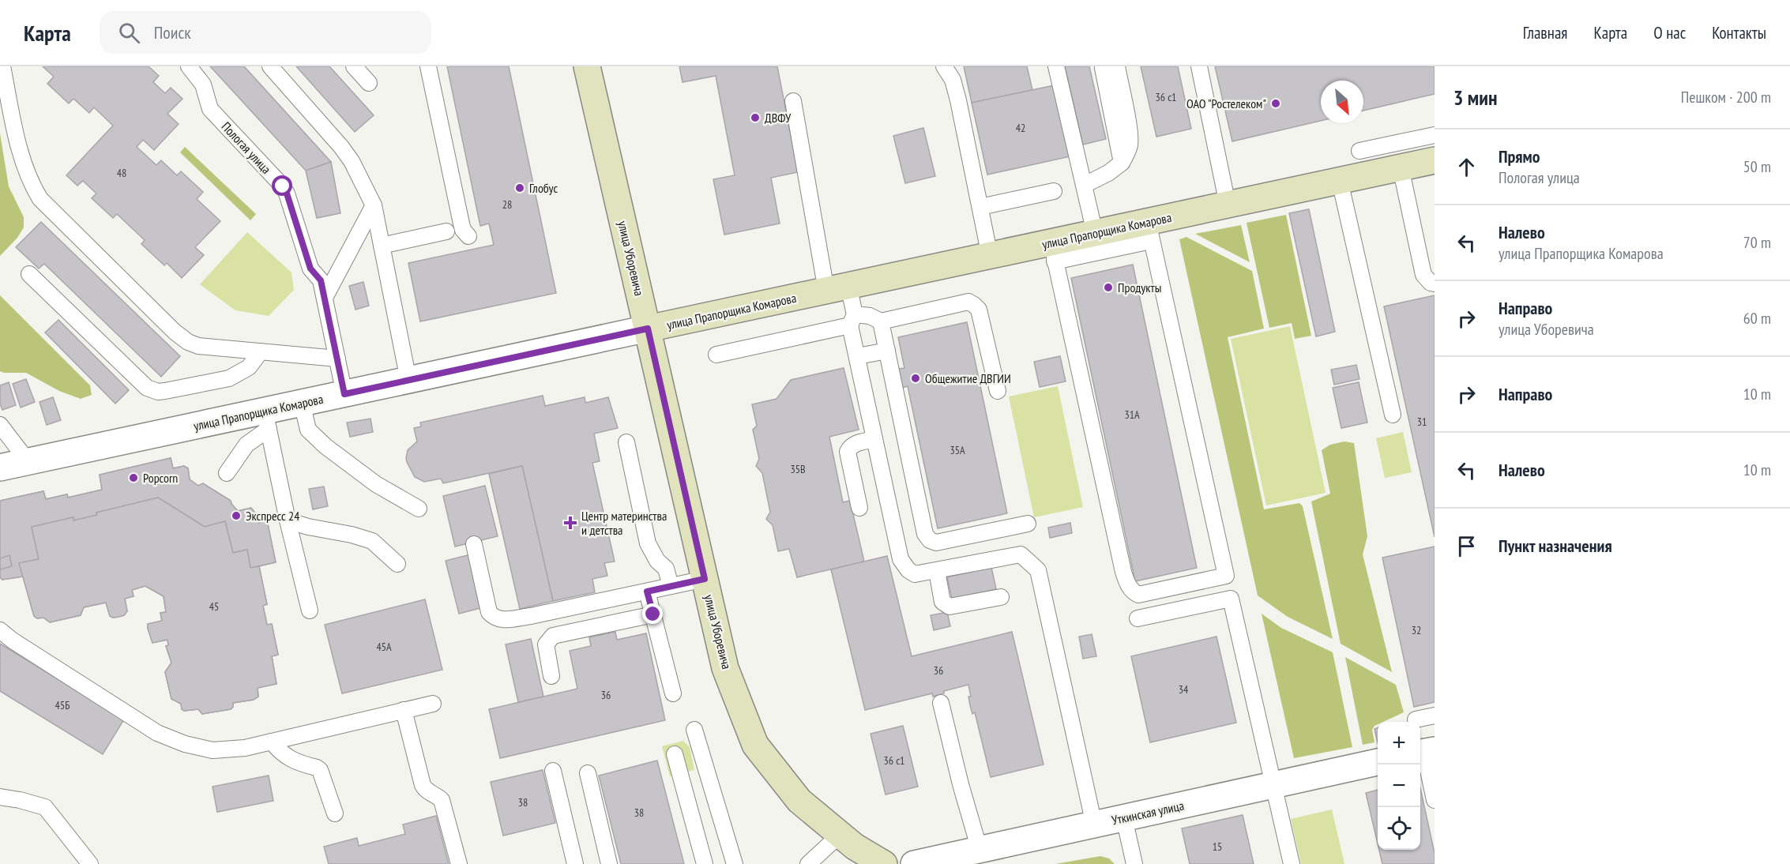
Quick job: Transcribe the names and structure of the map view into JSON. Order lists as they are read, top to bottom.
{
  "streets": {
    "main road": ["улица Прапорщика Комарова", "улица Уборевича"],
    "street": ["Уткинская улица"],
    "lane": ["Пологая улица"]
  },
  "crossings": [
    ["Пологая улица", "улица Прапорщика Комарова"],
    ["улица Прапорщика Комарова", "улица Уборевича"]
  ],
  "places": {
    "other": [
      "ОАО \"Ростелеком\"",
      "ДВФУ",
      "Глобус",
      "Продукты",
      "Общежитие ДВГИИ",
      "Popcorn",
      "Экспресс 24"
    ],
    "health": ["Центр материнства и детства"]
  },
  "house_numbers": [
    "36 с1",
    "42",
    "48",
    "28",
    "31А",
    "31",
    "35А",
    "35В",
    "45",
    "32",
    "45А",
    "36",
    "34",
    "36",
    "45Б",
    "36 с1",
    "38",
    "38",
    "15"
  ],
  "north": "bottom right",
  "page": {
    "header": "Карта",
    "search": "Поиск",
    "nav": [
      "Главная",
      "Карта",
      "О нас",
      "Контакты"
    ],
    "heading": ["3 мин", "Пешком · 200 m"],
    "list": [
      ["Прямо", "Пологая улица", "50 m"],
      ["Налево", "улица Прапорщика Комарова", "70 m"],
      ["Направо", "улица Уборевича", "60 m"],
      ["Направо", "10 m"],
      ["Налево", "10 m"],
      "Пункт назначения"
    ],
    "map_buttons": ["+", "−"]
  }
}
